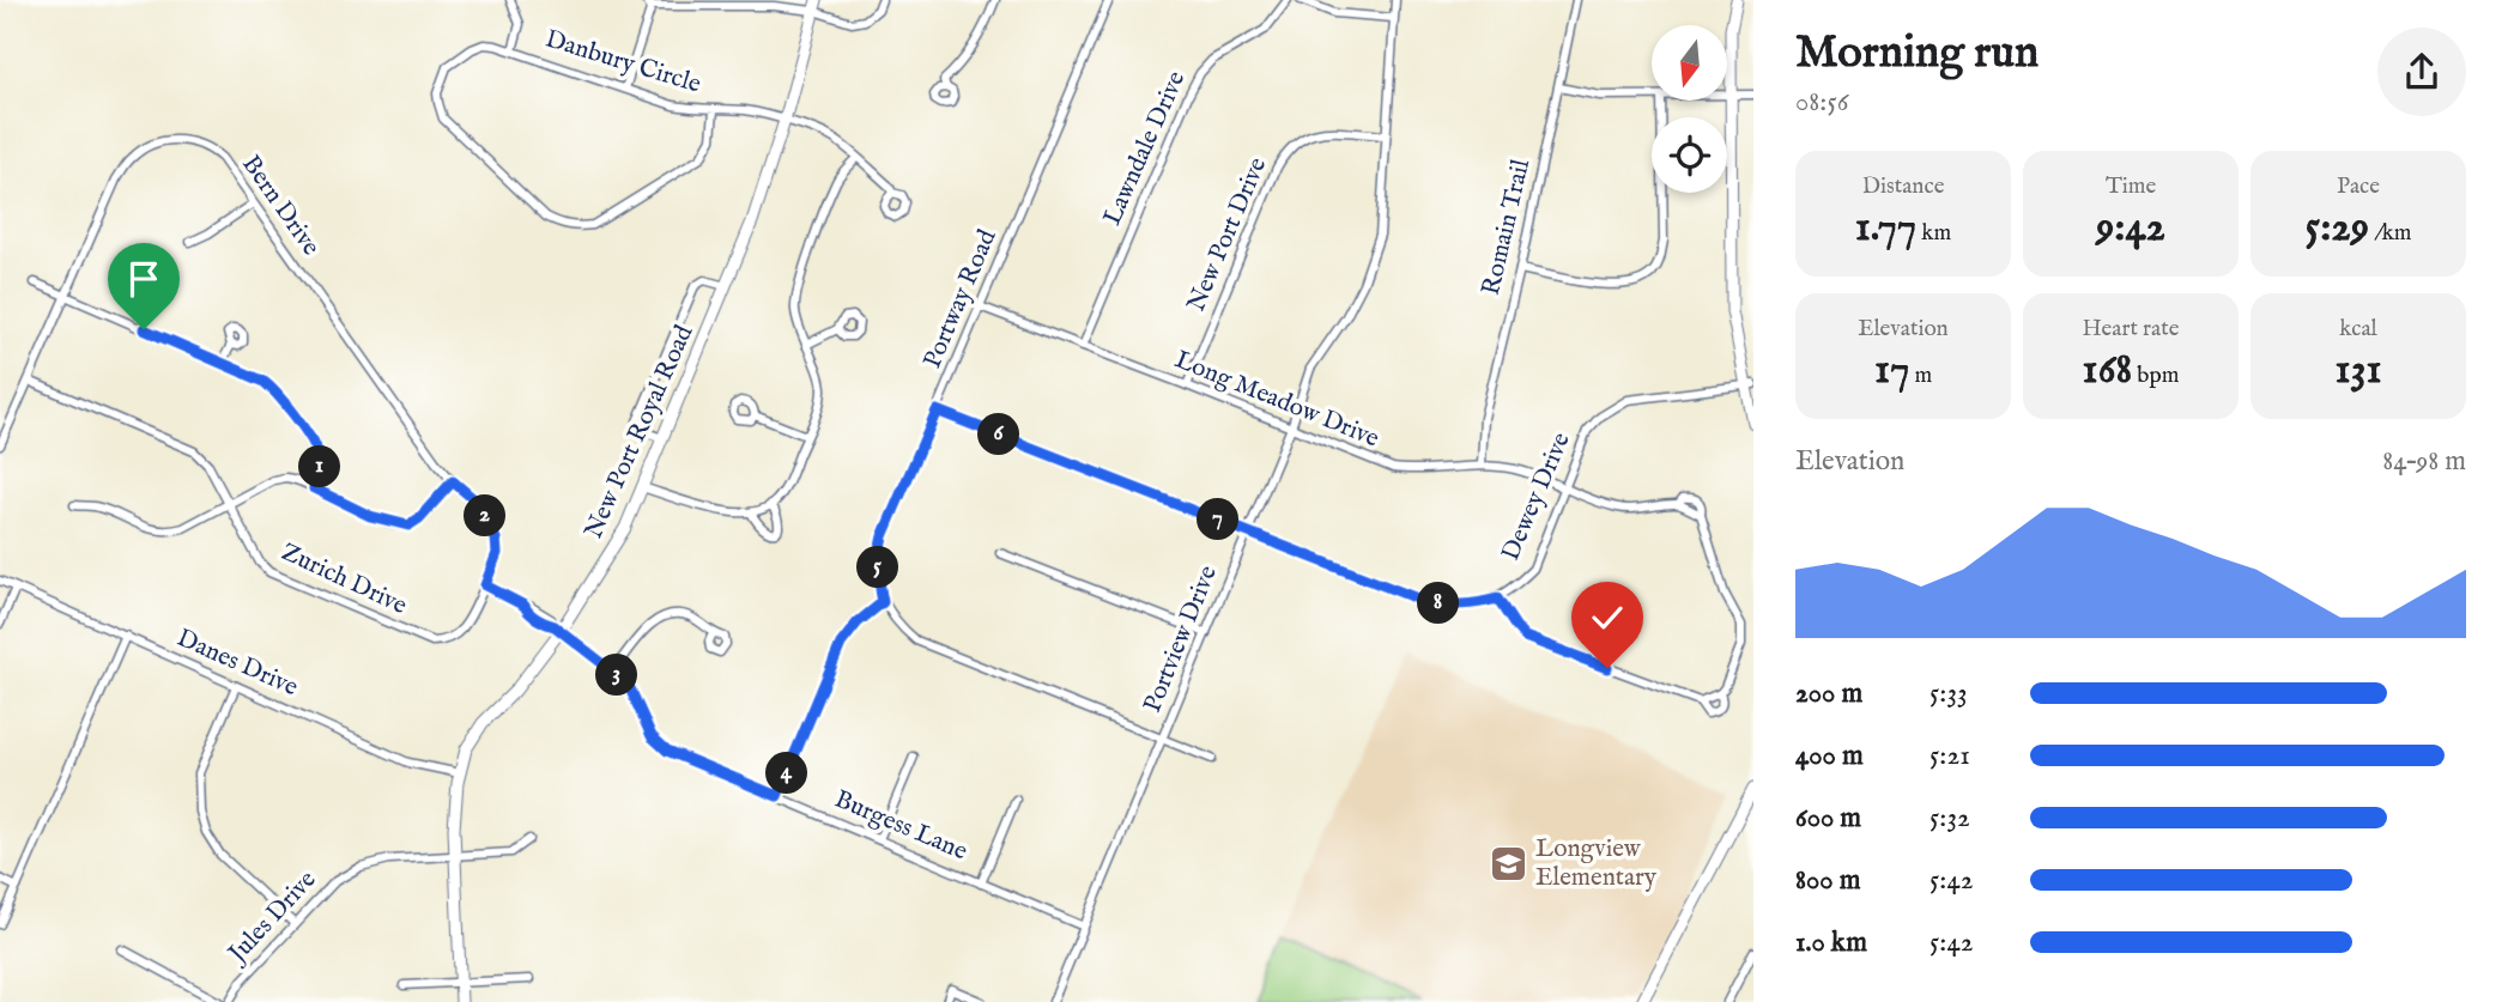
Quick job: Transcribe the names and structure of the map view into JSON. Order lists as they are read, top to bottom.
{
  "streets": {
    "street": [
      "Danbury Circle",
      "Lawndale Drive",
      "Bern Drive",
      "Romain Trail",
      "New Port Drive",
      "Portway Road",
      "Long Meadow Drive",
      "New Port Royal Road",
      "Dewey Drive",
      "Zurich Drive",
      "Portview Drive",
      "Danes Drive",
      "Burgess Lane",
      "Jules Drive"
    ]
  },
  "crossings": [
    ["Danbury Circle", "New Port Royal Road"],
    ["Lawndale Drive", "Long Meadow Drive"],
    ["Bern Drive", "Zurich Drive"],
    ["Romain Trail", "Long Meadow Drive"],
    ["New Port Drive", "Long Meadow Drive"],
    ["New Port Drive", "Portview Drive"],
    ["Portway Road", "Long Meadow Drive"],
    ["Portway Road", "Dewey Drive"],
    ["Long Meadow Drive", "Dewey Drive"],
    ["Long Meadow Drive", "Portview Drive"],
    ["New Port Royal Road", "Danes Drive"],
    ["New Port Royal Road", "Burgess Lane"],
    ["New Port Royal Road", "Jules Drive"],
    ["Dewey Drive", "Portview Drive"],
    ["Portview Drive", "Burgess Lane"]
  ],
  "places": {
    "school or university": ["Longview Elementary"]
  },
  "north": "bottom",
  "page": {
    "heading": ["Morning run", "08:56"],
    "stats": [
      ["Distance", "1.77 km"],
      ["Time", "9:42"],
      ["Pace", "5:29 /km"],
      ["Elevation", "17 m"],
      ["Heart rate", "168 bpm"],
      ["kcal", "131"]
    ],
    "pins": [
      "6",
      "1",
      "2",
      "7",
      "5",
      "8",
      "3",
      "4"
    ],
    "chart": ["Elevation", "84–98 m"],
    "list": [
      {
        "name": "200 m",
        "note": "5:33"
      },
      {
        "name": "400 m",
        "note": "5:21"
      },
      {
        "name": "600 m",
        "note": "5:32"
      },
      {
        "name": "800 m",
        "note": "5:42"
      },
      {
        "name": "1.0 km",
        "note": "5:42"
      }
    ]
  }
}
